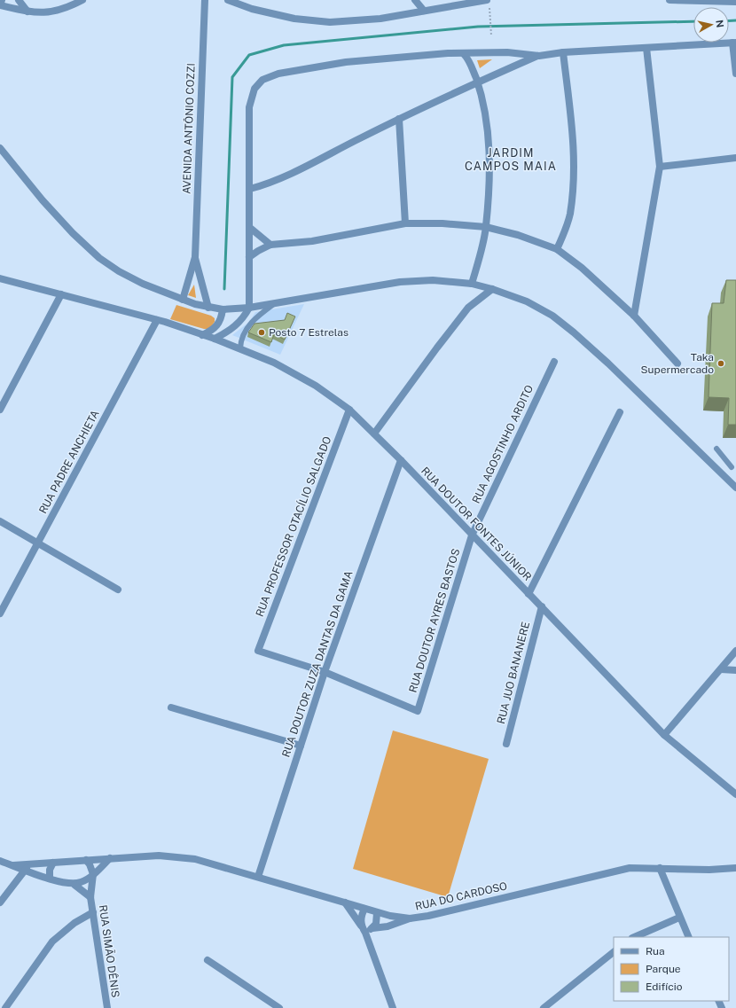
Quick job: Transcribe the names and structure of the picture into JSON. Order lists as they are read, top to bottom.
{
  "streets": {
    "street": [
      "AVENIDA ANTÔNIO COZZI",
      "RUA AGOSTINHO ARDITO",
      "RUA PADRE ANCHIETA",
      "RUA DOUTOR FONTES JÚNIOR",
      "RUA PROFESSOR OTACÍLIO SALGADO",
      "RUA DOUTOR AYRES BASTOS",
      "RUA DOUTOR ZUZA DANTAS DA GAMA",
      "RUA JUO BANANERE",
      "RUA DO CARDOSO",
      "RUA SIMÃO DÊNIS"
    ]
  },
  "crossings": [
    ["RUA AGOSTINHO ARDITO", "RUA DOUTOR FONTES JÚNIOR"],
    ["RUA AGOSTINHO ARDITO", "RUA DOUTOR AYRES BASTOS"],
    ["RUA PADRE ANCHIETA", "RUA DOUTOR FONTES JÚNIOR"],
    ["RUA DOUTOR FONTES JÚNIOR", "RUA PROFESSOR OTACÍLIO SALGADO"],
    ["RUA DOUTOR FONTES JÚNIOR", "RUA DOUTOR AYRES BASTOS"],
    ["RUA DOUTOR FONTES JÚNIOR", "RUA DOUTOR ZUZA DANTAS DA GAMA"],
    ["RUA DOUTOR FONTES JÚNIOR", "RUA JUO BANANERE"],
    ["RUA PROFESSOR OTACÍLIO SALGADO", "RUA DOUTOR AYRES BASTOS"],
    ["RUA PROFESSOR OTACÍLIO SALGADO", "RUA DOUTOR ZUZA DANTAS DA GAMA"],
    ["RUA DOUTOR AYRES BASTOS", "RUA DOUTOR ZUZA DANTAS DA GAMA"],
    ["RUA DOUTOR ZUZA DANTAS DA GAMA", "RUA DO CARDOSO"]
  ],
  "districts": ["JARDIM CAMPOS MAIA"],
  "places": ["Posto 7 Estrelas", "Taka Supermercado"],
  "legend": ["Rua", "Parque", "Edifício"],
  "north": "right"
}
